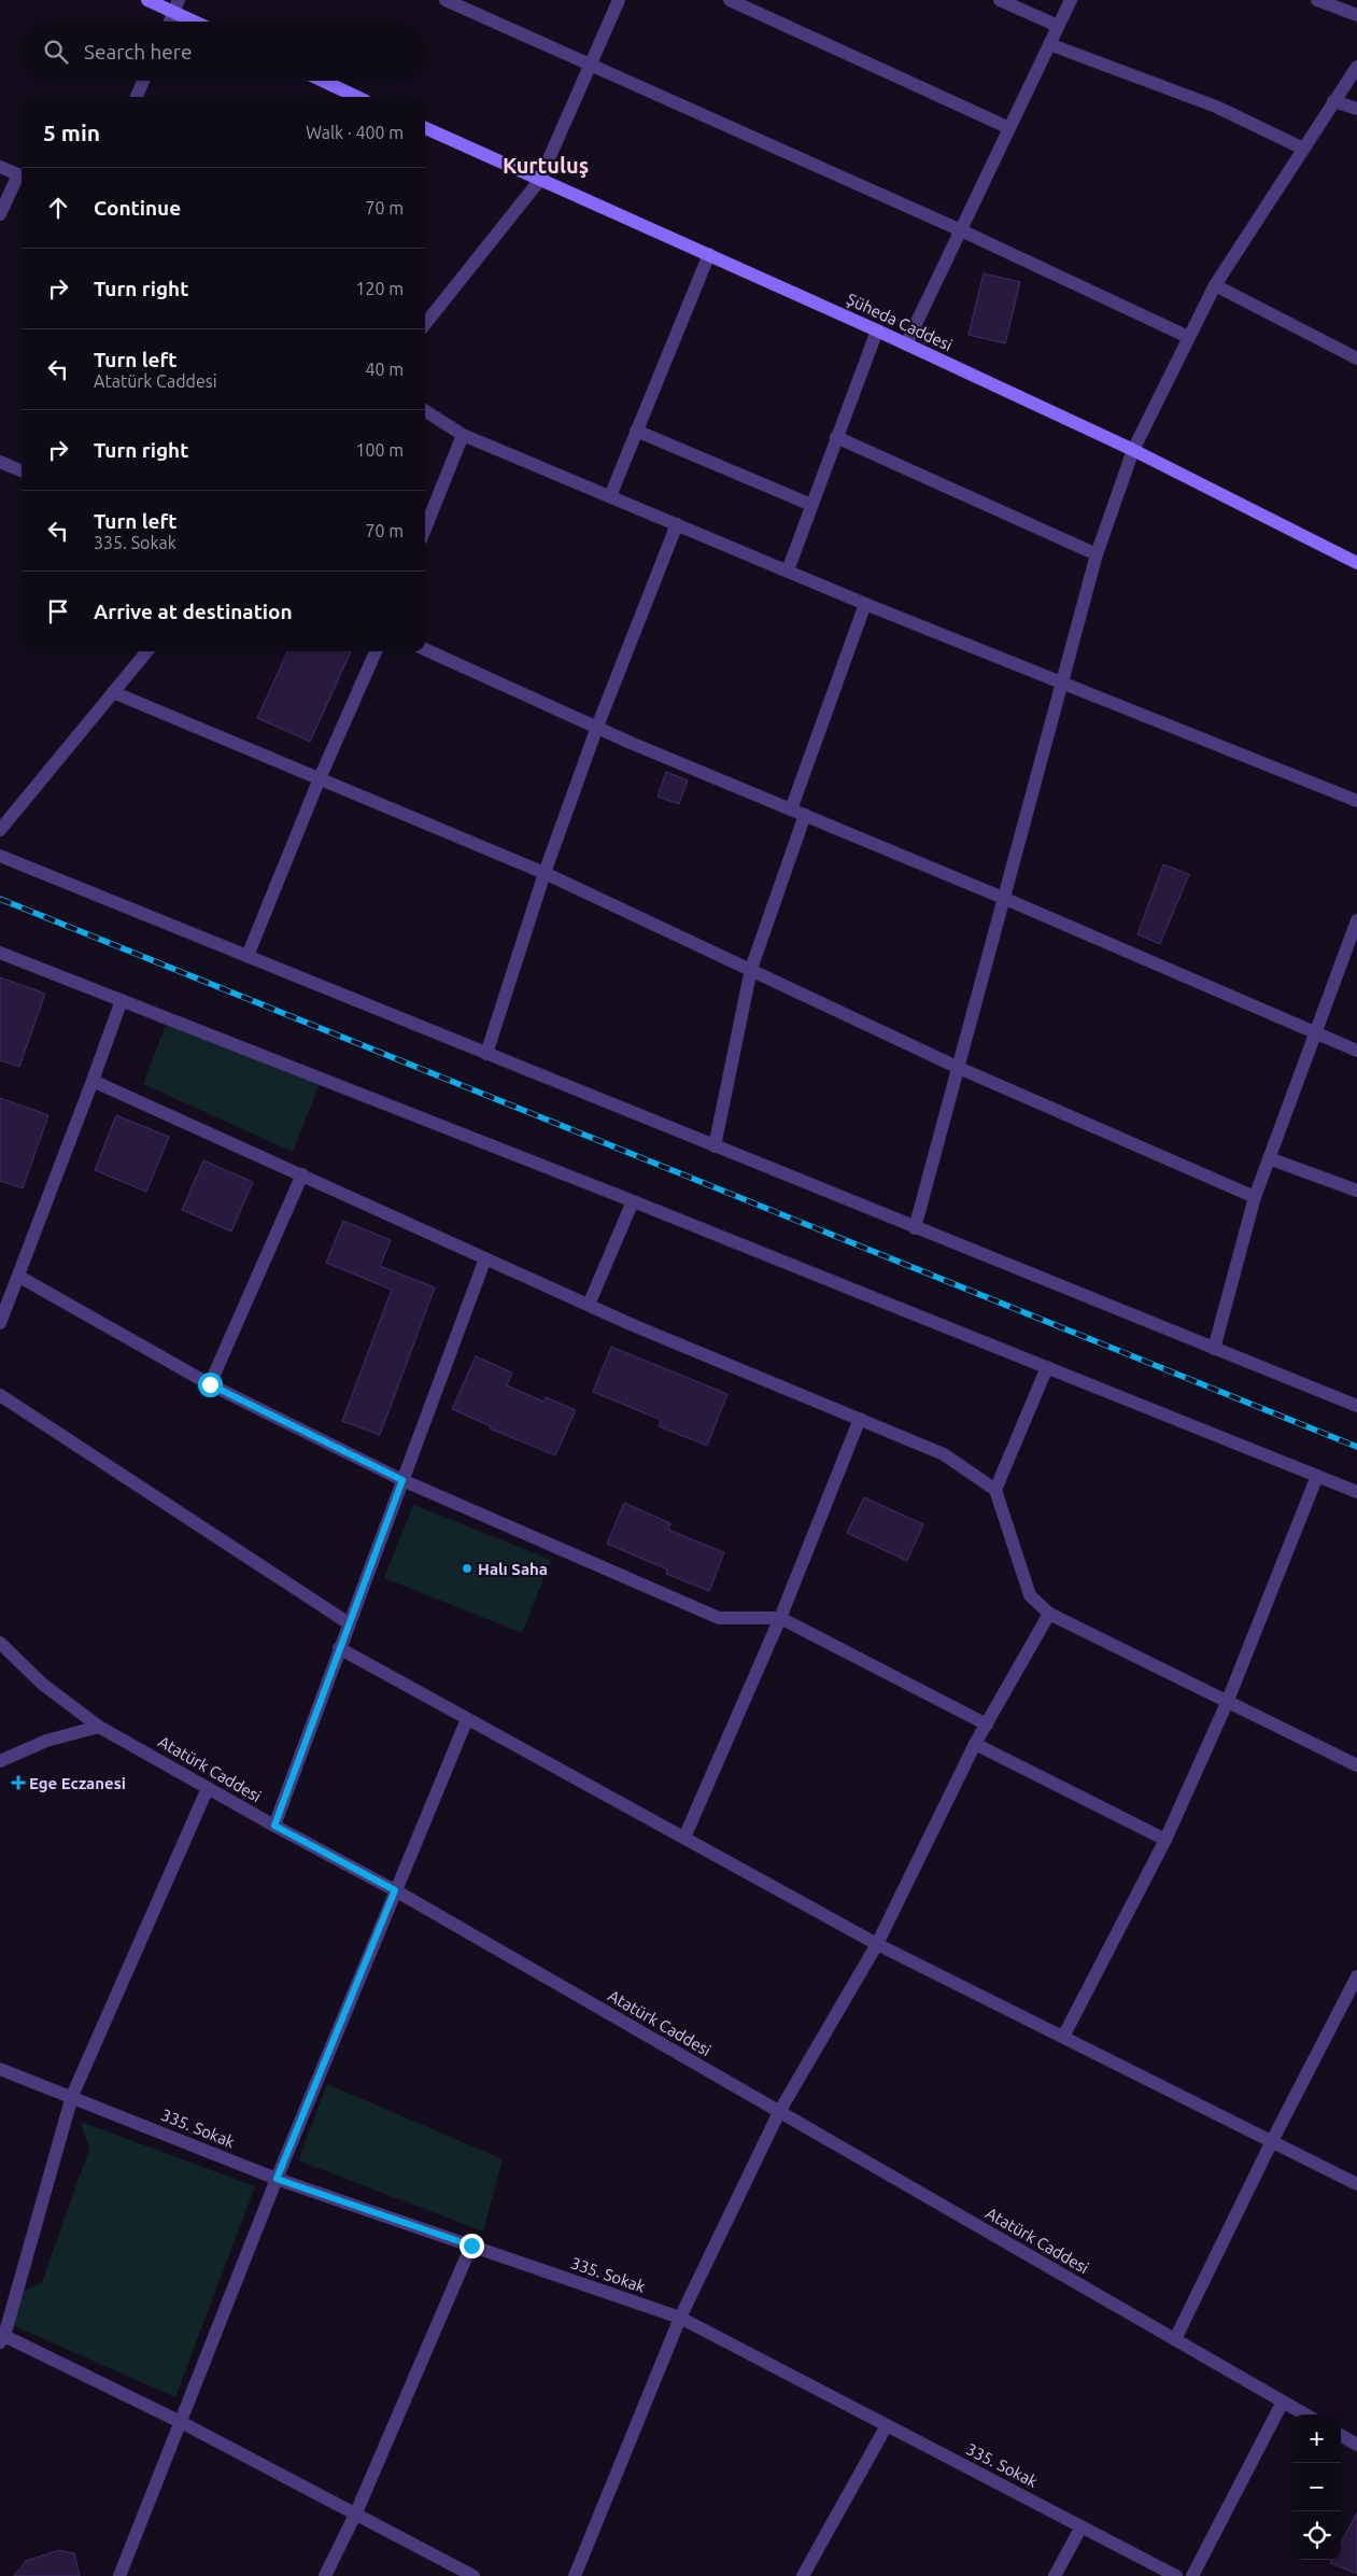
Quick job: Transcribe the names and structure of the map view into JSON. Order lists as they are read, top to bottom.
{
  "streets": {
    "main road": ["Şüheda Caddesi"],
    "street": ["Atatürk Caddesi", "335. Sokak"]
  },
  "districts": ["Kurtuluş"],
  "places": {
    "other": ["Halı Saha"],
    "health": ["Ege Eczanesi"]
  },
  "page": {
    "search": "Search here",
    "heading": ["5 min", "Walk · 400 m"],
    "list": [
      ["Continue", "70 m"],
      ["Turn right", "120 m"],
      ["Turn left", "Atatürk Caddesi", "40 m"],
      ["Turn right", "100 m"],
      ["Turn left", "335. Sokak", "70 m"],
      "Arrive at destination"
    ],
    "map_buttons": ["+", "−"]
  }
}
